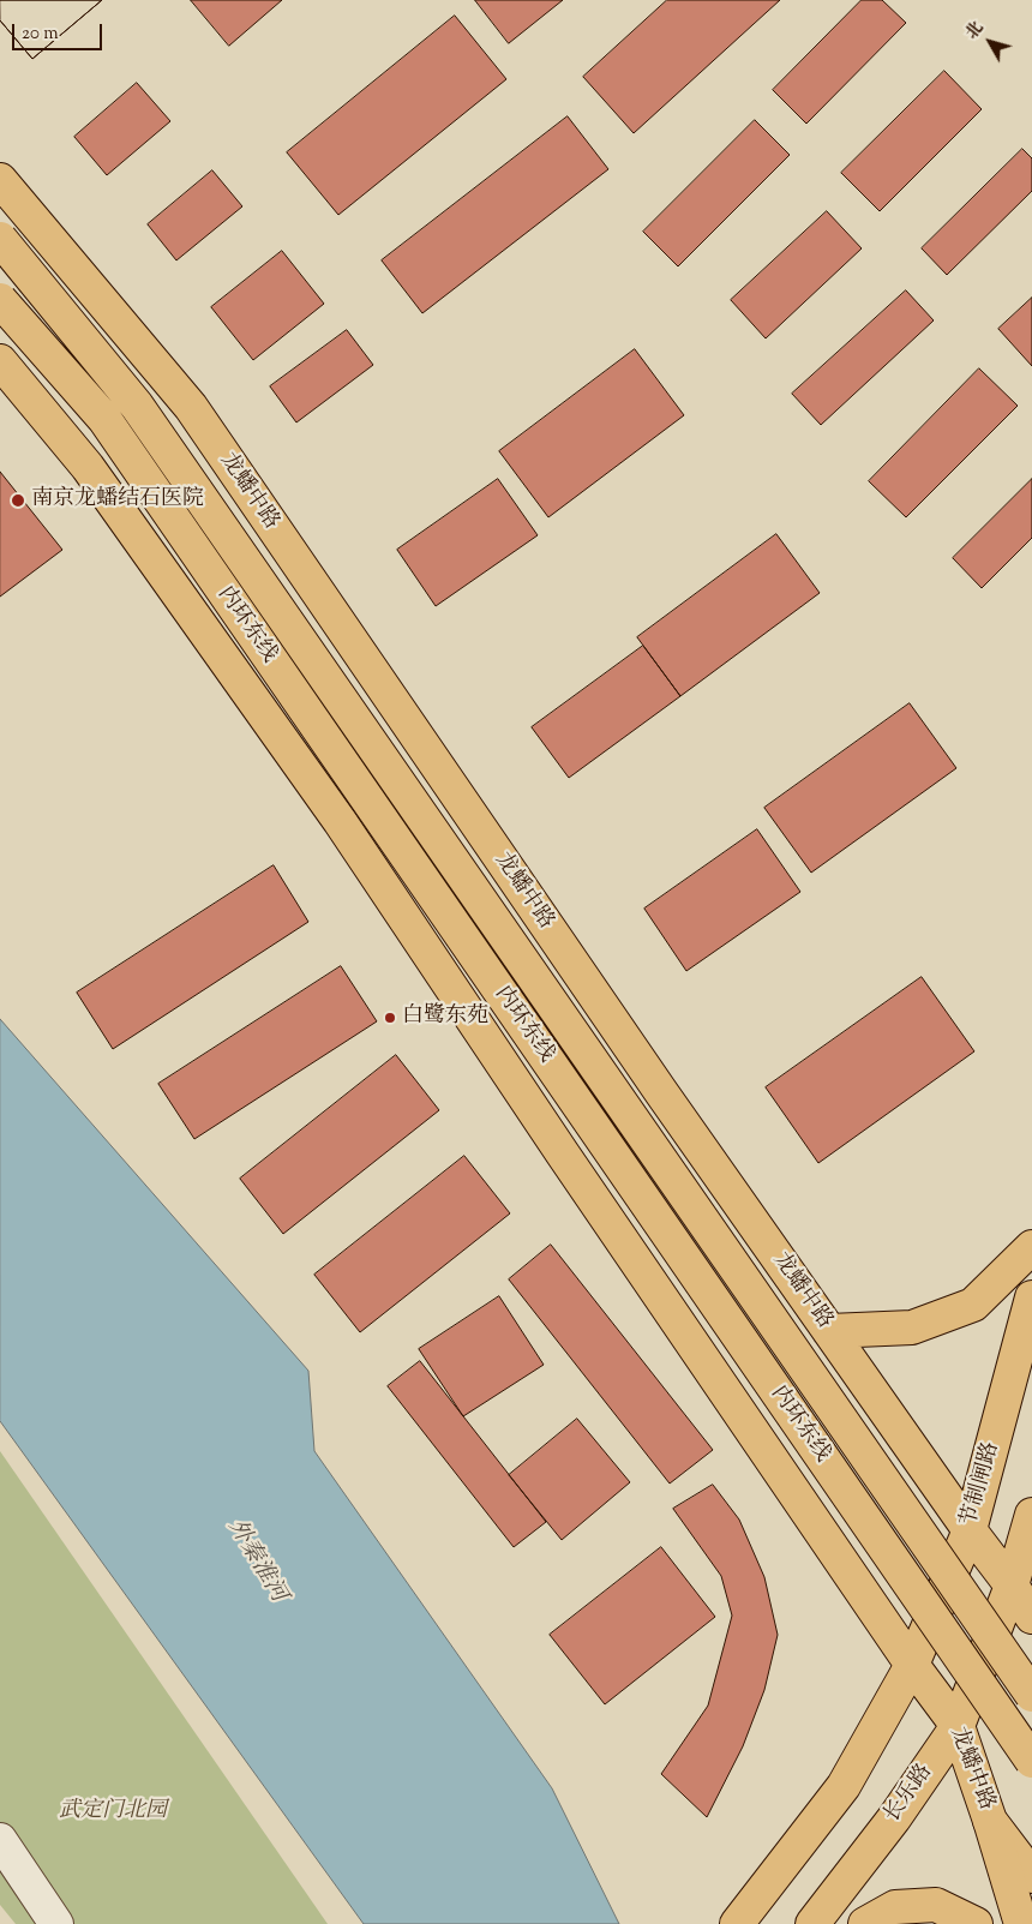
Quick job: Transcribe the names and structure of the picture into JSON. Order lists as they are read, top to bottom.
{
  "streets": {
    "main road": [
      "龙蟠中路",
      "内环东线",
      "节制闸路",
      "长乐路"
    ]
  },
  "crossings": [
    ["龙蟠中路", "节制闸路"],
    ["龙蟠中路", "长乐路"]
  ],
  "water": ["外秦淮河"],
  "parks": ["武定门北园"],
  "places": ["南京龙蟠结石医院", "白鹭东苑"],
  "scale_bar": "20 m",
  "north": "top left"
}
